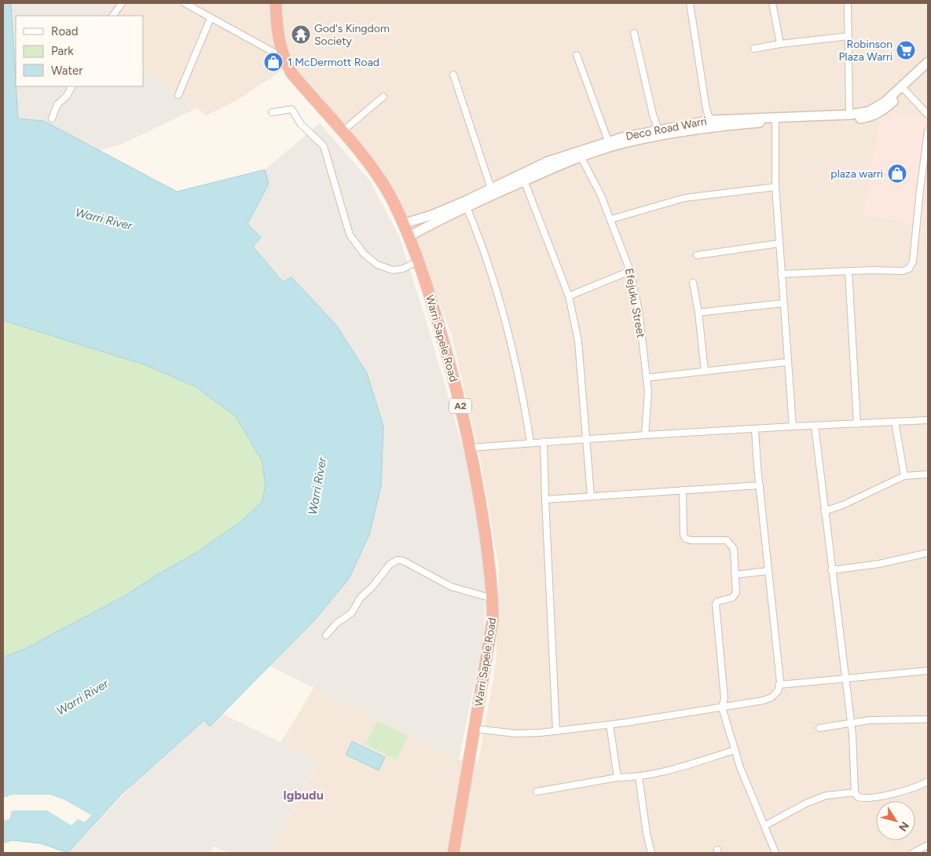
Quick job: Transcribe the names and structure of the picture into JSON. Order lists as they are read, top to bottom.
{
  "streets": {
    "highway": ["Warri Sapele Road", "A2"],
    "main road": ["Deco Road Warri"],
    "street": ["Efejuku Street"]
  },
  "crossings": [
    ["Deco Road Warri", "Efejuku Street"],
    ["Deco Road Warri", "Warri Sapele Road"]
  ],
  "districts": ["Igbudu"],
  "water": ["Warri River"],
  "places": {
    "temple": ["God's Kingdom Society"],
    "supermarket": ["Robinson Plaza Warri"],
    "shop": ["1 McDermott Road", "plaza warri"]
  },
  "legend": ["Road", "Park", "Water"],
  "north": "bottom right"
}
